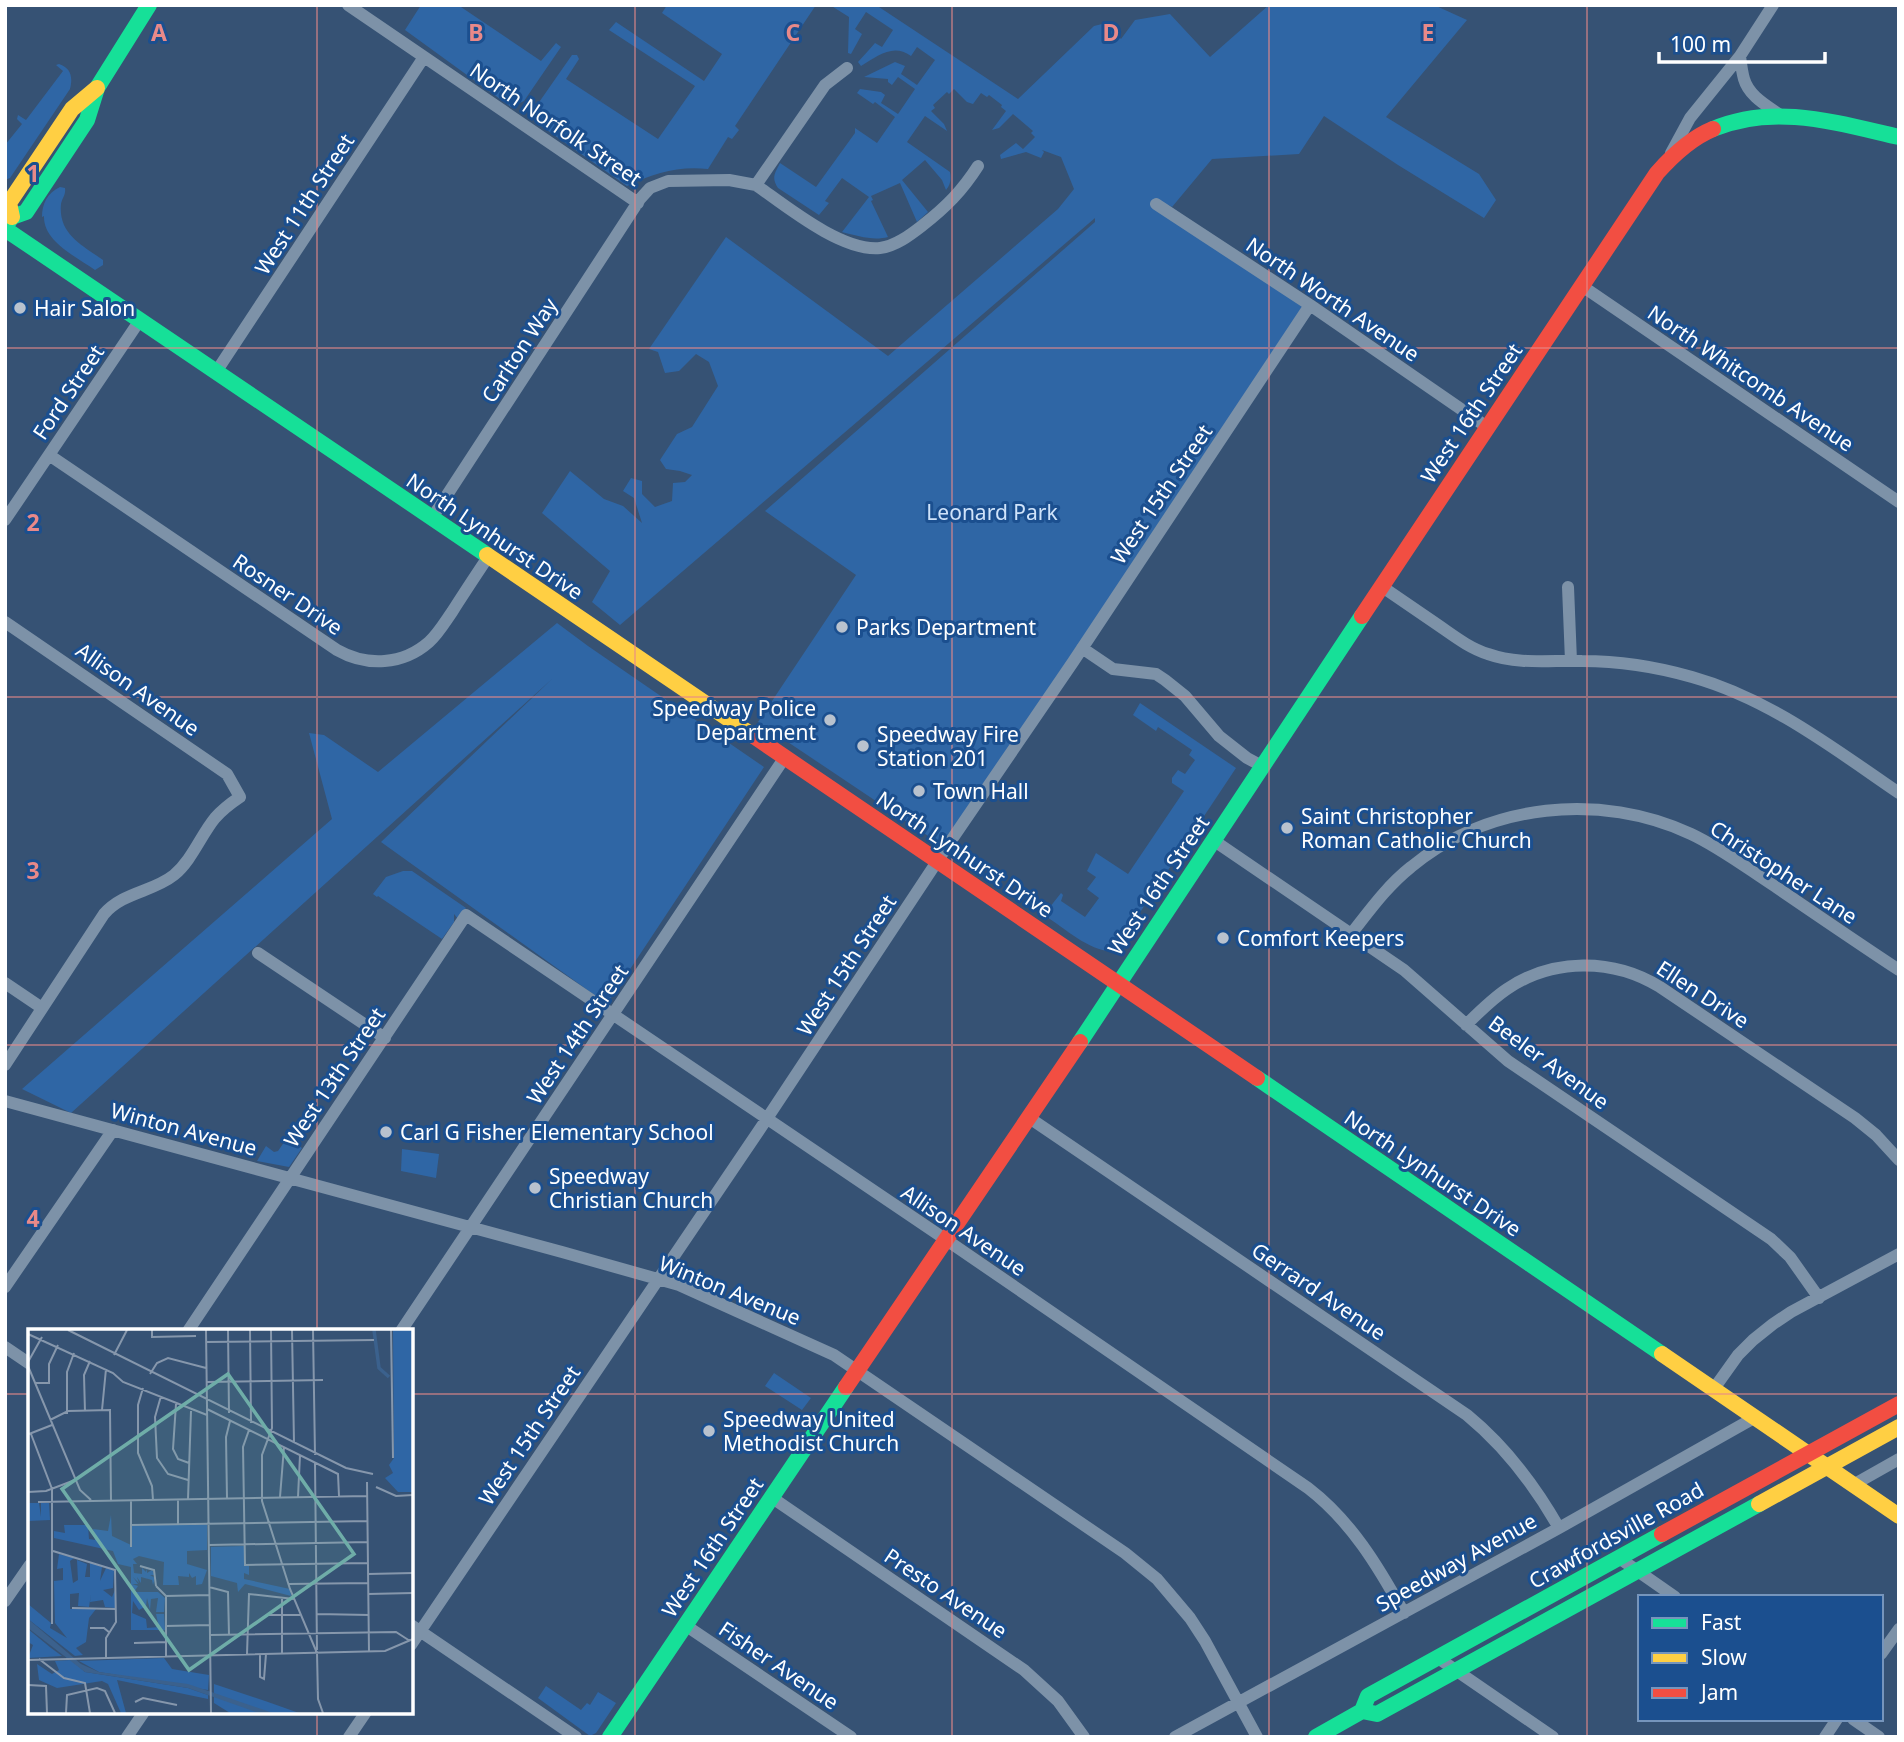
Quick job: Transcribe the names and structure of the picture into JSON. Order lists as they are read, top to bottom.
{
  "streets": {
    "main road": ["West 16th Street", "North Lynhurst Drive", "Crawfordsville Road"],
    "street": [
      "North Norfolk Street",
      "West 11th Street",
      "North Worth Avenue",
      "Carlton Way",
      "North Whitcomb Avenue",
      "Ford Street",
      "West 15th Street",
      "Rosner Drive",
      "Allison Avenue",
      "Christopher Lane",
      "Ellen Drive",
      "West 14th Street",
      "Beeler Avenue",
      "West 13th Street",
      "Winton Avenue",
      "Gerrard Avenue",
      "Speedway Avenue",
      "Presto Avenue",
      "Fisher Avenue"
    ]
  },
  "crossings": [
    ["North Norfolk Street", "West 11th Street"],
    ["North Norfolk Street", "Carlton Way"],
    ["West 11th Street", "North Lynhurst Drive"],
    ["North Worth Avenue", "West 16th Street"],
    ["North Worth Avenue", "West 15th Street"],
    ["Carlton Way", "North Lynhurst Drive"],
    ["North Whitcomb Avenue", "West 16th Street"],
    ["Ford Street", "North Lynhurst Drive"],
    ["Ford Street", "Rosner Drive"],
    ["West 16th Street", "North Lynhurst Drive"],
    ["West 16th Street", "Allison Avenue"],
    ["West 16th Street", "Beeler Avenue"],
    ["West 16th Street", "Winton Avenue"],
    ["West 16th Street", "Gerrard Avenue"],
    ["West 16th Street", "Presto Avenue"],
    ["West 16th Street", "Fisher Avenue"],
    ["West 15th Street", "North Lynhurst Drive"],
    ["West 15th Street", "Allison Avenue"],
    ["West 15th Street", "Winton Avenue"],
    ["North Lynhurst Drive", "Rosner Drive"],
    ["North Lynhurst Drive", "West 14th Street"],
    ["North Lynhurst Drive", "Crawfordsville Road"],
    ["North Lynhurst Drive", "Speedway Avenue"],
    ["Allison Avenue", "West 14th Street"],
    ["Allison Avenue", "West 13th Street"],
    ["Allison Avenue", "Speedway Avenue"],
    ["Christopher Lane", "Beeler Avenue"],
    ["Ellen Drive", "Beeler Avenue"],
    ["West 14th Street", "Winton Avenue"],
    ["West 13th Street", "Winton Avenue"],
    ["Winton Avenue", "Speedway Avenue"],
    ["Gerrard Avenue", "Speedway Avenue"]
  ],
  "parks": ["Leonard Park"],
  "places": [
    "Hair Salon",
    "Parks Department",
    "Speedway Police Department",
    "Speedway Fire Station 201",
    "Town Hall",
    "Saint Christopher Roman Catholic Church",
    "Comfort Keepers",
    "Carl G Fisher Elementary School",
    "Speedway Christian Church",
    "Speedway United Methodist Church"
  ],
  "legend": ["Fast", "Slow", "Jam"],
  "scale_bar": "100 m",
  "grid": {
    "columns": [
      "A",
      "B",
      "C",
      "D",
      "E"
    ],
    "rows": [
      "1",
      "2",
      "3",
      "4"
    ]
  }
}
